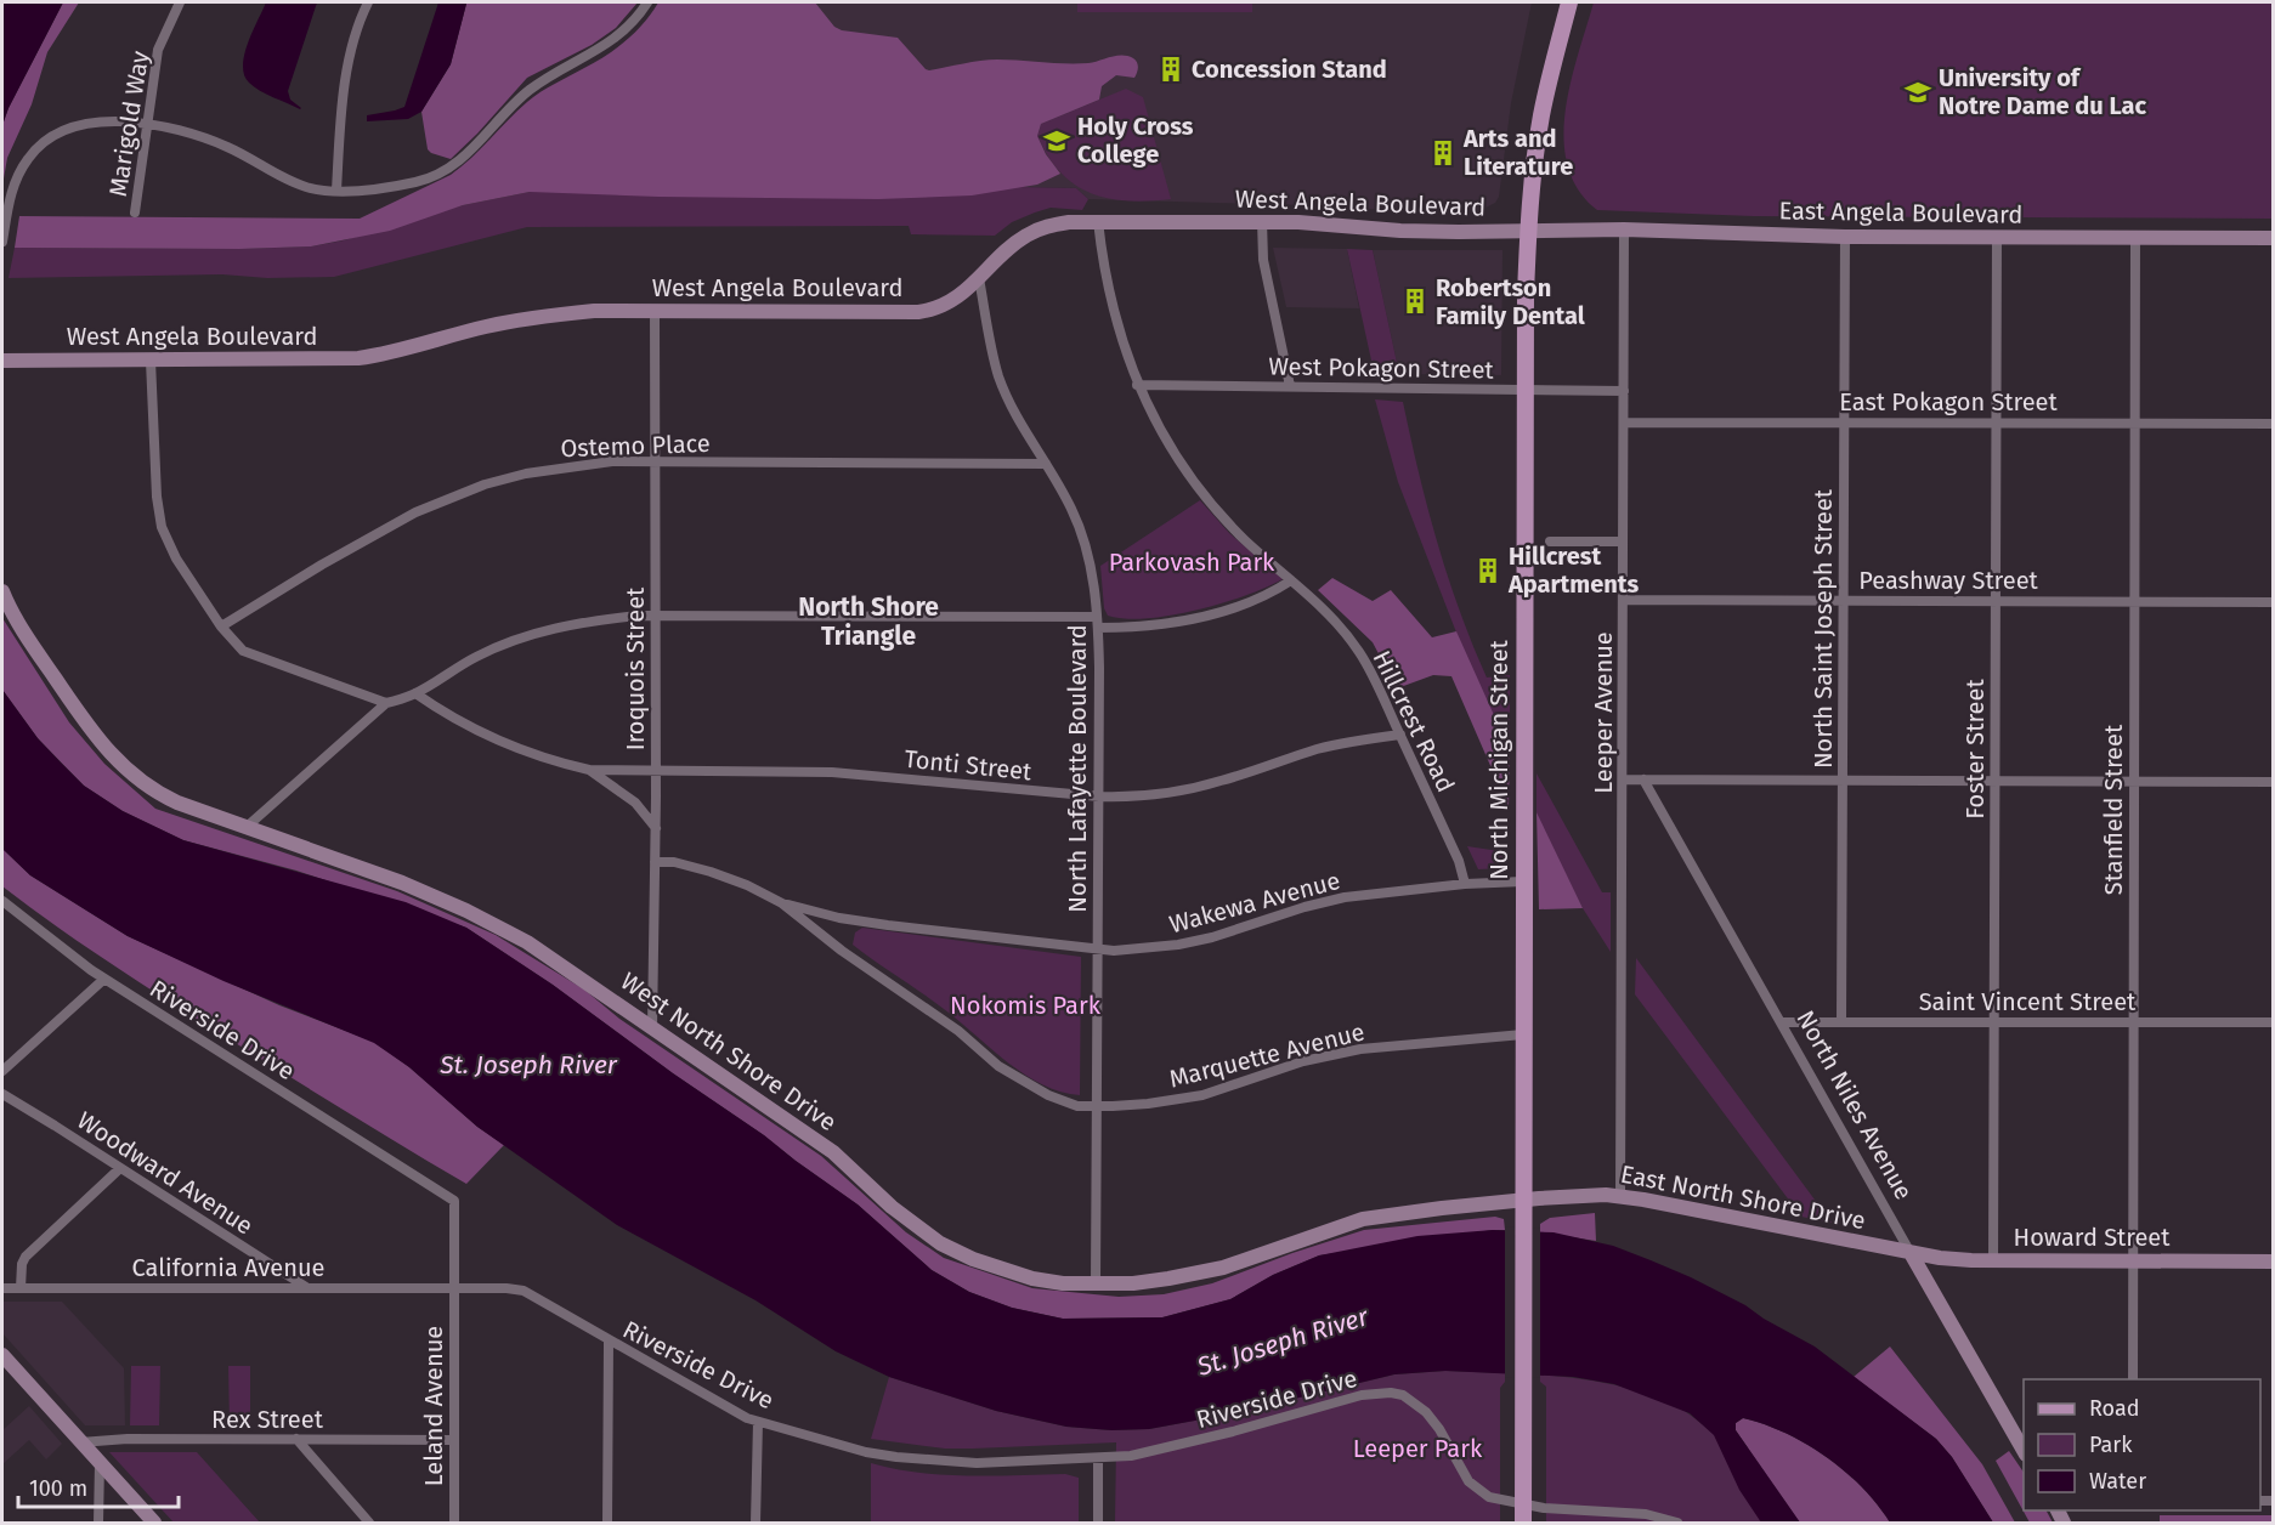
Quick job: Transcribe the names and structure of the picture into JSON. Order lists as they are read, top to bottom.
{
  "streets": {
    "main road": ["North Michigan Street"],
    "street": [
      "Marigold Way",
      "West Angela Boulevard",
      "East Angela Boulevard",
      "West Pokagon Street",
      "East Pokagon Street",
      "Ostemo Place",
      "Peashway Street",
      "North Saint Joseph Street",
      "Iroquois Street",
      "Leeper Avenue",
      "Hillcrest Road",
      "Foster Street",
      "Tonti Street",
      "North Lafayette Boulevard",
      "Stanfield Street",
      "Wakewa Avenue",
      "Saint Vincent Street",
      "Riverside Drive",
      "West North Shore Drive",
      "Marquette Avenue",
      "North Niles Avenue",
      "Woodward Avenue",
      "East North Shore Drive",
      "Howard Street",
      "California Avenue",
      "Leland Avenue",
      "Rex Street"
    ]
  },
  "crossings": [
    ["West Angela Boulevard", "East Angela Boulevard"],
    ["West Angela Boulevard", "Iroquois Street"],
    ["West Angela Boulevard", "Hillcrest Road"],
    ["West Angela Boulevard", "North Michigan Street"],
    ["West Angela Boulevard", "North Lafayette Boulevard"],
    ["East Angela Boulevard", "North Saint Joseph Street"],
    ["East Angela Boulevard", "Leeper Avenue"],
    ["East Angela Boulevard", "Foster Street"],
    ["East Angela Boulevard", "North Michigan Street"],
    ["East Angela Boulevard", "Stanfield Street"],
    ["West Pokagon Street", "Leeper Avenue"],
    ["West Pokagon Street", "Hillcrest Road"],
    ["West Pokagon Street", "North Michigan Street"],
    ["East Pokagon Street", "North Saint Joseph Street"],
    ["East Pokagon Street", "Leeper Avenue"],
    ["East Pokagon Street", "Foster Street"],
    ["East Pokagon Street", "Stanfield Street"],
    ["Ostemo Place", "Iroquois Street"],
    ["Ostemo Place", "North Lafayette Boulevard"],
    ["Peashway Street", "North Saint Joseph Street"],
    ["Peashway Street", "Leeper Avenue"],
    ["Peashway Street", "Foster Street"],
    ["Peashway Street", "Stanfield Street"],
    ["North Saint Joseph Street", "Saint Vincent Street"],
    ["Iroquois Street", "Tonti Street"],
    ["Iroquois Street", "West North Shore Drive"],
    ["Iroquois Street", "Marquette Avenue"],
    ["Leeper Avenue", "East North Shore Drive"],
    ["Hillcrest Road", "Tonti Street"],
    ["Hillcrest Road", "Wakewa Avenue"],
    ["Foster Street", "Saint Vincent Street"],
    ["Foster Street", "Howard Street"],
    ["North Michigan Street", "Wakewa Avenue"],
    ["North Michigan Street", "Riverside Drive"],
    ["North Michigan Street", "West North Shore Drive"],
    ["North Michigan Street", "Marquette Avenue"],
    ["North Michigan Street", "East North Shore Drive"],
    ["Tonti Street", "North Lafayette Boulevard"],
    ["North Lafayette Boulevard", "Wakewa Avenue"],
    ["North Lafayette Boulevard", "West North Shore Drive"],
    ["North Lafayette Boulevard", "Marquette Avenue"],
    ["Stanfield Street", "Saint Vincent Street"],
    ["Stanfield Street", "Howard Street"],
    ["Wakewa Avenue", "Marquette Avenue"],
    ["Saint Vincent Street", "North Niles Avenue"],
    ["Riverside Drive", "California Avenue"],
    ["Riverside Drive", "Leland Avenue"],
    ["West North Shore Drive", "East North Shore Drive"],
    ["North Niles Avenue", "East North Shore Drive"],
    ["North Niles Avenue", "Howard Street"],
    ["Woodward Avenue", "California Avenue"],
    ["East North Shore Drive", "Howard Street"],
    ["California Avenue", "Leland Avenue"],
    ["Leland Avenue", "Rex Street"]
  ],
  "districts": ["North Shore Triangle"],
  "water": ["St. Joseph River"],
  "parks": ["Parkovash Park", "Nokomis Park", "Leeper Park"],
  "places": {
    "building": [
      "Concession Stand",
      "Arts and Literature",
      "Robertson Family Dental",
      "Hillcrest Apartments"
    ],
    "school or university": ["University of Notre Dame du Lac", "Holy Cross College"]
  },
  "legend": ["Road", "Park", "Water"],
  "scale_bar": "100 m"
}
